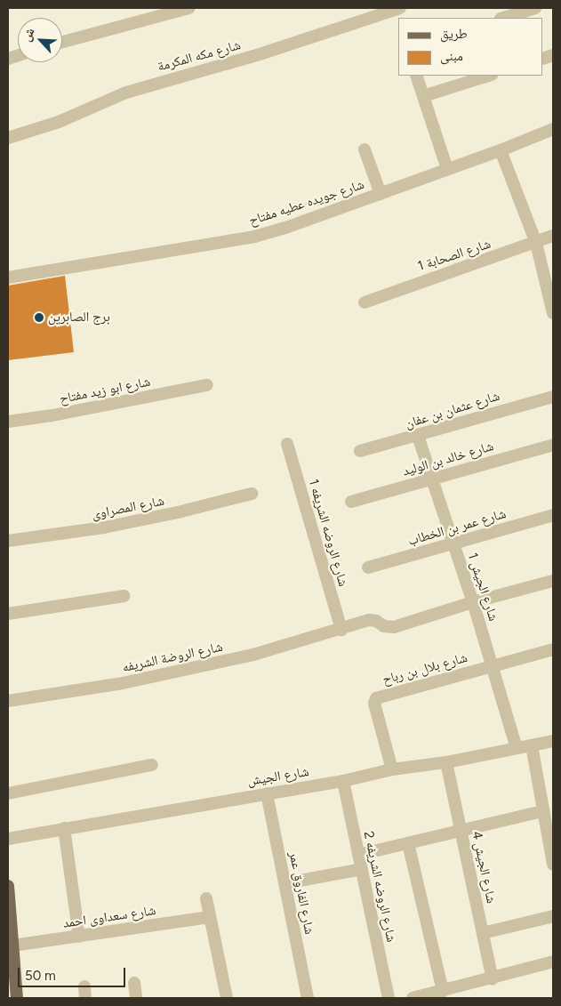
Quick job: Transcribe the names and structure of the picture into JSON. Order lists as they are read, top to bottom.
{
  "streets": {
    "street": [
      "شارع مكه المكرمة",
      "شارع جويده عطيه مفتاح",
      "شارع الصحابة 1",
      "شارع ابو زيد مفتاح",
      "شارع عثمان بن عفان",
      "شارع خالد بن الوليد",
      "شارع المصراوى",
      "شارع عمر بن الخطاب",
      "شارع الروضه الشريفه 1",
      "شارع الجيش 1",
      "شارع الروضة الشريفه",
      "شارع بلال بن رباح",
      "شارع الجيش",
      "شارع الجيش 4",
      "شارع الروضه الشريفه 2",
      "شارع الفاروق عمر",
      "شارع سعداوى احمد"
    ]
  },
  "crossings": [
    ["شارع عثمان بن عفان", "شارع الجيش 1"],
    ["شارع خالد بن الوليد", "شارع الجيش 1"],
    ["شارع عمر بن الخطاب", "شارع الجيش 1"],
    ["شارع الروضه الشريفه 1", "شارع الروضة الشريفه"],
    ["شارع الجيش 1", "شارع الروضة الشريفه"],
    ["شارع الجيش 1", "شارع بلال بن رباح"],
    ["شارع الجيش 1", "شارع الجيش"],
    ["شارع بلال بن رباح", "شارع الجيش"],
    ["شارع الجيش", "شارع الجيش 4"],
    ["شارع الجيش", "شارع الروضه الشريفه 2"],
    ["شارع الجيش", "شارع الفاروق عمر"]
  ],
  "places": ["برج الصابرين"],
  "legend": ["طريق", "مبنى"],
  "scale_bar": "50 m",
  "north": "top left"
}
